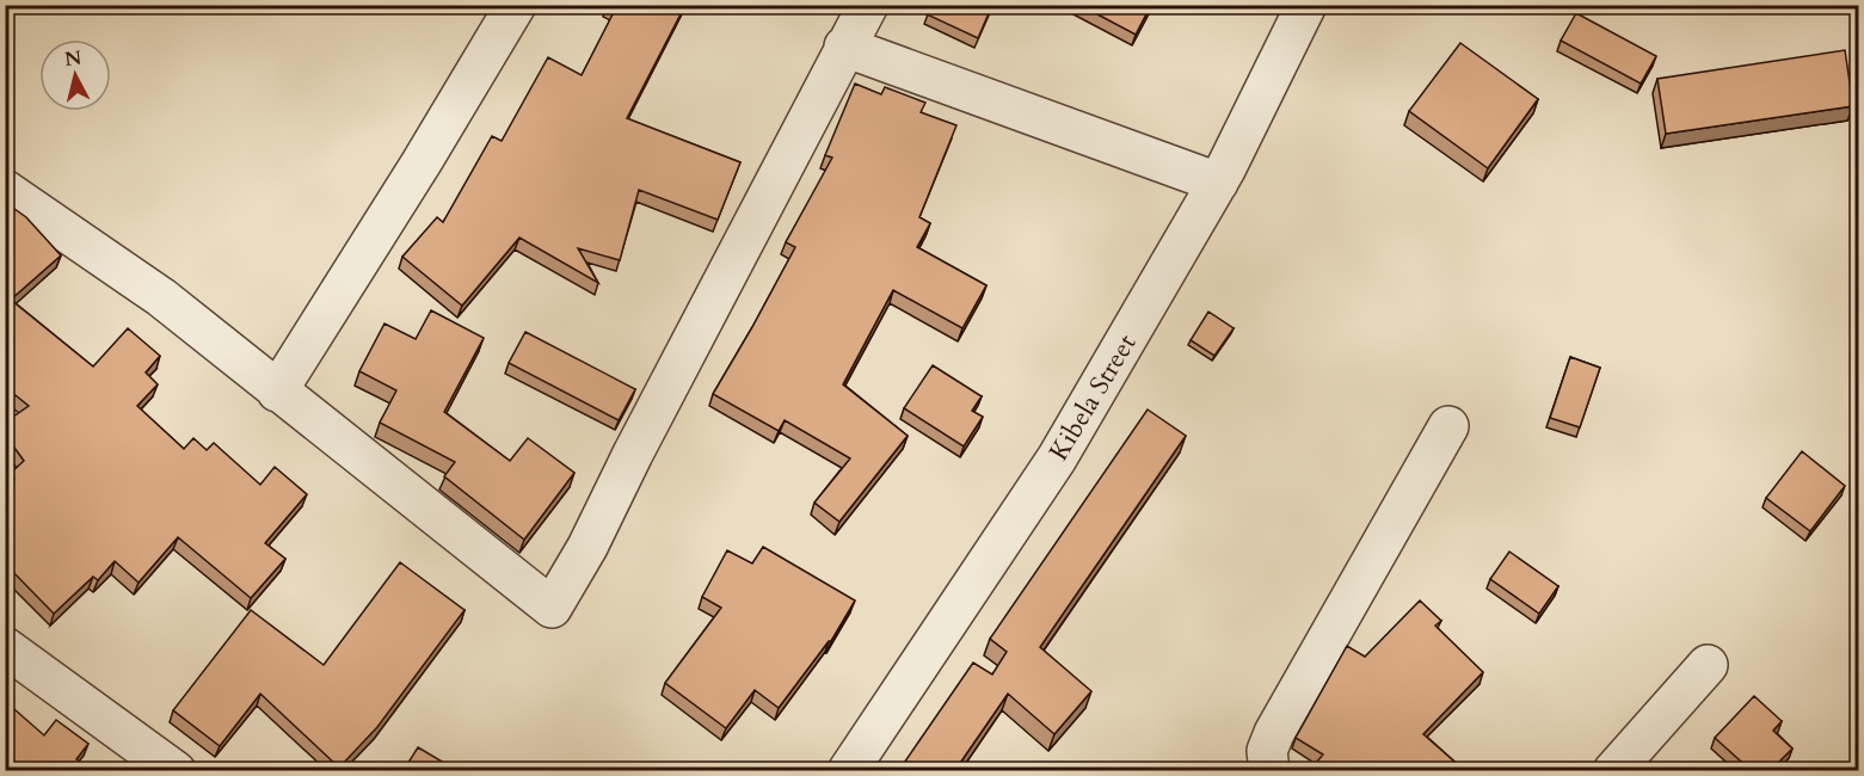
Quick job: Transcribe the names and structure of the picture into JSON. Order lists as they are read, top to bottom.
{
  "streets": {
    "street": ["Kibela Street"]
  },
  "north": "top"
}
